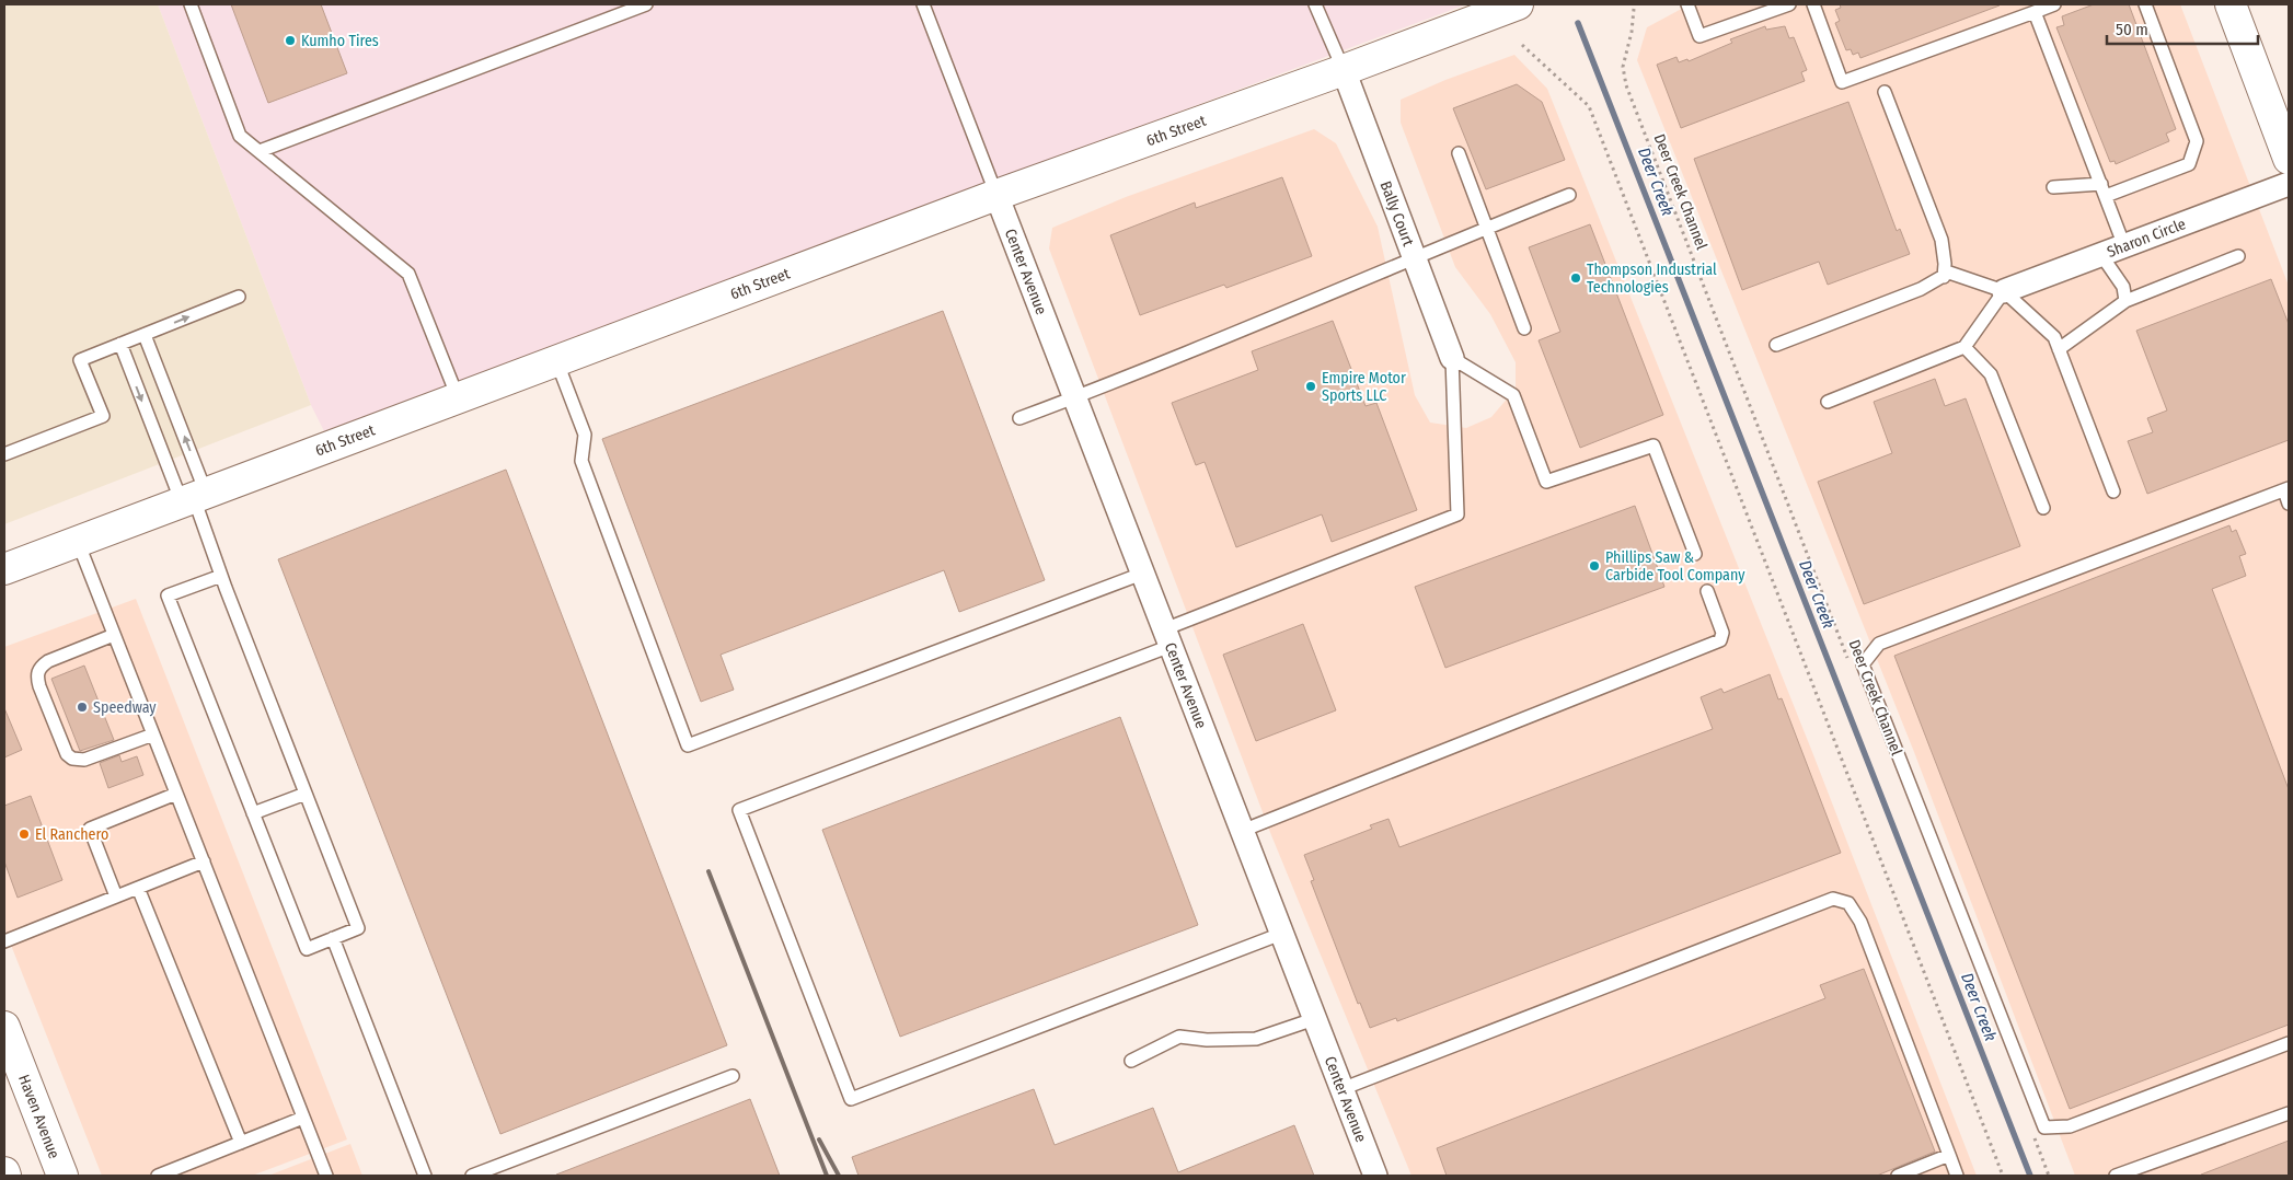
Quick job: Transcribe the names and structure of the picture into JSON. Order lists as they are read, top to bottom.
{
  "streets": {
    "main road": ["6th Street", "Haven Avenue"],
    "street": ["Bally Court", "Sharon Circle", "Center Avenue"],
    "path": ["Deer Creek Channel"]
  },
  "crossings": [
    ["6th Street", "Bally Court"],
    ["6th Street", "Center Avenue"]
  ],
  "water": ["Deer Creek"],
  "places": [
    "Kumho Tires",
    "Thompson Industrial Technologies",
    "Empire Motor Sports LLC",
    "Phillips Saw & Carbide Tool Company",
    "Speedway",
    "El Ranchero"
  ],
  "scale_bar": "50 m"
}
